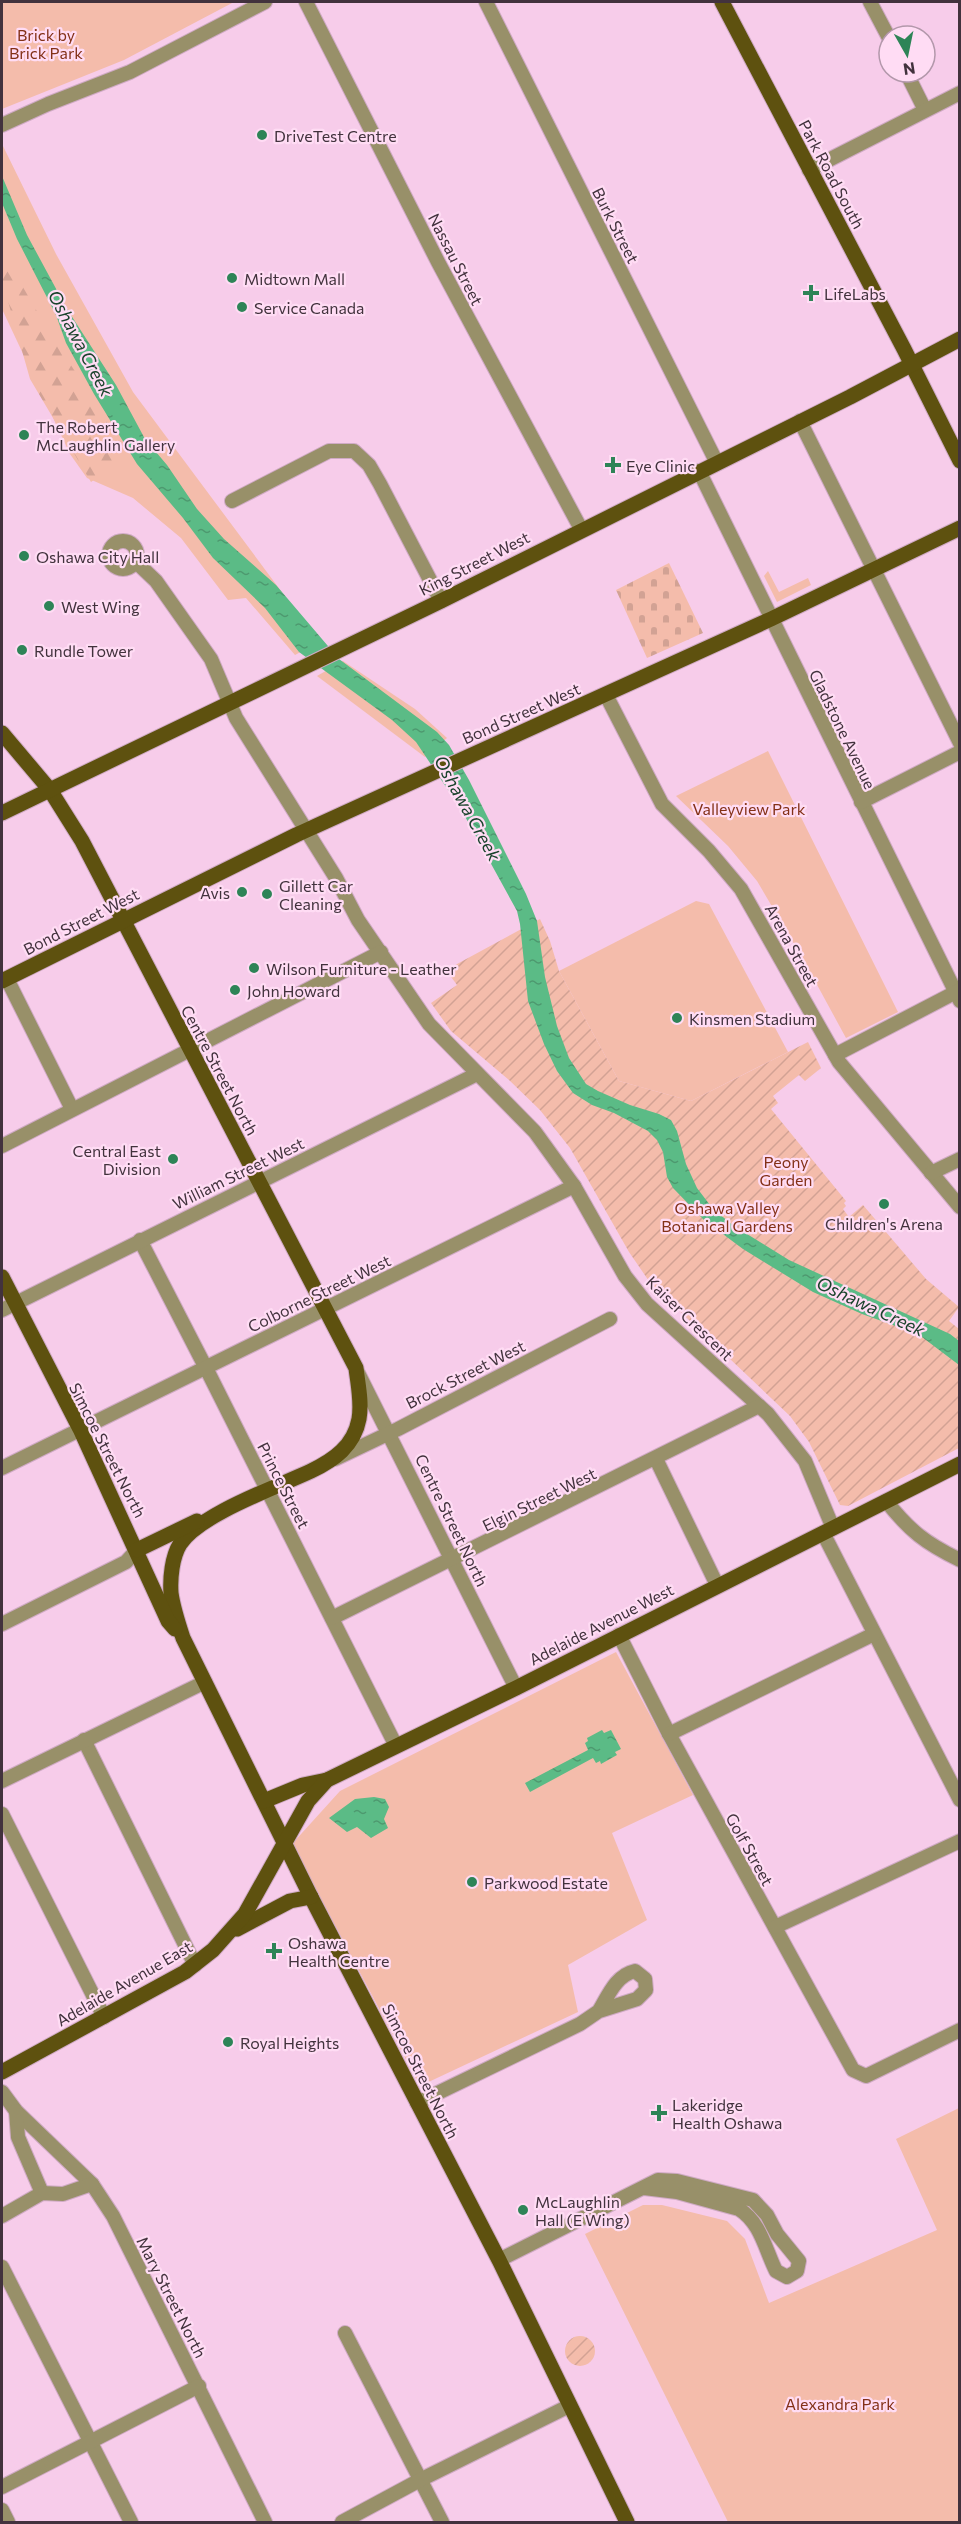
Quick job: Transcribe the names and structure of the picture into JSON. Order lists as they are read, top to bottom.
{
  "streets": {
    "main road": [
      "Park Road South",
      "King Street West",
      "Bond Street West",
      "Centre Street North",
      "Brock Street West",
      "Simcoe Street North",
      "Adelaide Avenue West",
      "Adelaide Avenue East"
    ],
    "street": [
      "Burk Street",
      "Nassau Street",
      "Gladstone Avenue",
      "Arena Street",
      "William Street West",
      "Colborne Street West",
      "Kaiser Crescent",
      "Prince Street",
      "Elgin Street West",
      "Golf Street",
      "Mary Street North"
    ]
  },
  "crossings": [
    ["Park Road South", "King Street West"],
    ["Burk Street", "King Street West"],
    ["Nassau Street", "King Street West"],
    ["King Street West", "Gladstone Avenue"],
    ["King Street West", "Centre Street North"],
    ["King Street West", "Kaiser Crescent"],
    ["Bond Street West", "Gladstone Avenue"],
    ["Bond Street West", "Arena Street"],
    ["Bond Street West", "Centre Street North"],
    ["Bond Street West", "Kaiser Crescent"],
    ["Centre Street North", "William Street West"],
    ["Centre Street North", "Colborne Street West"],
    ["Centre Street North", "Brock Street West"],
    ["Centre Street North", "Elgin Street West"],
    ["Centre Street North", "Adelaide Avenue West"],
    ["William Street West", "Kaiser Crescent"],
    ["William Street West", "Simcoe Street North"],
    ["William Street West", "Prince Street"],
    ["Colborne Street West", "Kaiser Crescent"],
    ["Colborne Street West", "Simcoe Street North"],
    ["Colborne Street West", "Prince Street"],
    ["Kaiser Crescent", "Elgin Street West"],
    ["Kaiser Crescent", "Adelaide Avenue West"],
    ["Brock Street West", "Simcoe Street North"],
    ["Brock Street West", "Prince Street"],
    ["Simcoe Street North", "Adelaide Avenue West"],
    ["Simcoe Street North", "Adelaide Avenue East"],
    ["Prince Street", "Elgin Street West"],
    ["Prince Street", "Adelaide Avenue West"],
    ["Adelaide Avenue West", "Golf Street"],
    ["Adelaide Avenue West", "Adelaide Avenue East"]
  ],
  "water": ["Oshawa Creek"],
  "parks": [
    "Brick by Brick Park",
    "Valleyview Park",
    "Peony Garden",
    "Oshawa Valley Botanical Gardens",
    "Alexandra Park"
  ],
  "places": {
    "other": [
      "DriveTest Centre",
      "Midtown Mall",
      "Service Canada",
      "The Robert McLaughlin Gallery",
      "Oshawa City Hall",
      "West Wing",
      "Rundle Tower",
      "Avis",
      "Gillett Car Cleaning",
      "Wilson Furniture - Leather",
      "John Howard",
      "Kinsmen Stadium",
      "Central East Division",
      "Children's Arena",
      "Parkwood Estate",
      "Royal Heights",
      "McLaughlin Hall (E Wing)"
    ],
    "health": [
      "LifeLabs",
      "Eye Clinic",
      "Oshawa Health Centre",
      "Lakeridge Health Oshawa"
    ]
  },
  "north": "bottom"
}
